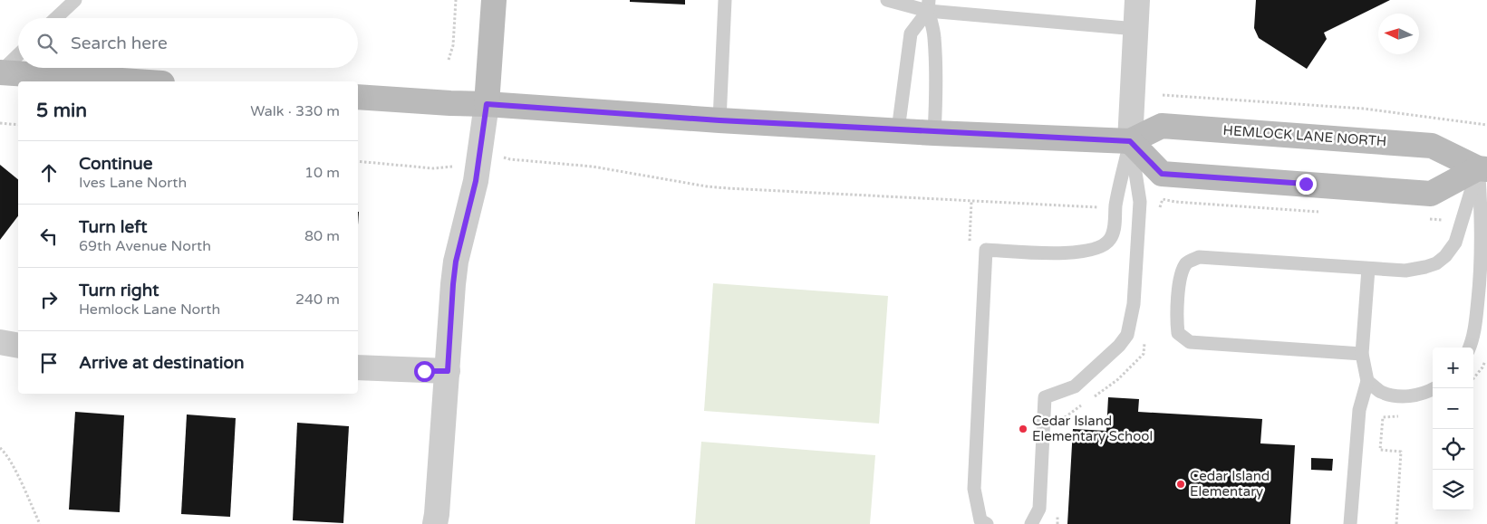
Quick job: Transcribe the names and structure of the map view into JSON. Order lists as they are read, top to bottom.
{
  "streets": {
    "main road": ["HEMLOCK LANE NORTH"]
  },
  "places": ["Cedar Island Elementary School", "Cedar Island Elementary"],
  "north": "left",
  "page": {
    "search": "Search here",
    "heading": ["5 min", "Walk · 330 m"],
    "list": [
      ["Continue", "Ives Lane North", "10 m"],
      ["Turn left", "69th Avenue North", "80 m"],
      ["Turn right", "Hemlock Lane North", "240 m"],
      "Arrive at destination"
    ],
    "map_buttons": ["+", "−"]
  }
}
